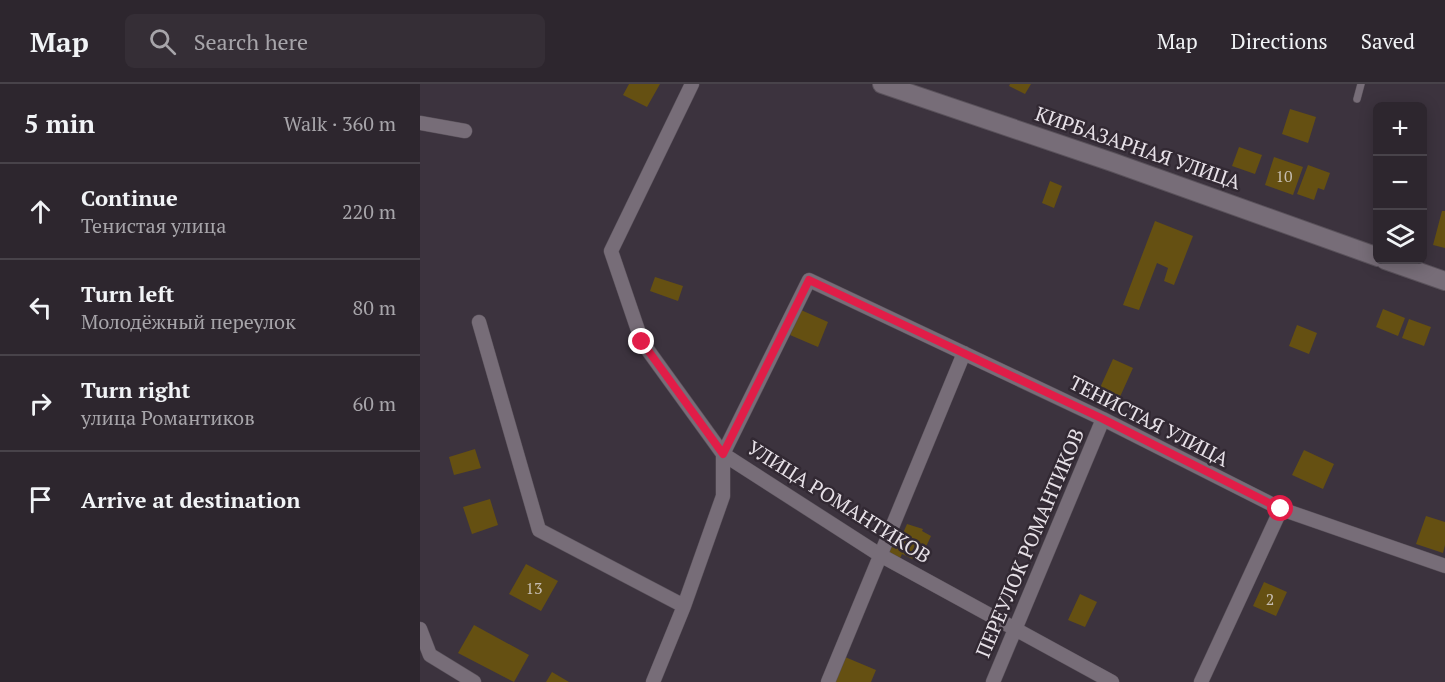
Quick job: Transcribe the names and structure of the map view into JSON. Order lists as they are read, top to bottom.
{
  "streets": {
    "street": [
      "КИРБАЗАРНАЯ УЛИЦА",
      "ТЕНИСТАЯ УЛИЦА",
      "УЛИЦА РОМАНТИКОВ",
      "ПЕРЕУЛОК РОМАНТИКОВ"
    ]
  },
  "crossings": [
    ["ТЕНИСТАЯ УЛИЦА", "УЛИЦА РОМАНТИКОВ"],
    ["ТЕНИСТАЯ УЛИЦА", "ПЕРЕУЛОК РОМАНТИКОВ"],
    ["УЛИЦА РОМАНТИКОВ", "ПЕРЕУЛОК РОМАНТИКОВ"]
  ],
  "house_numbers": ["10", "13", "2"],
  "page": {
    "header": "Map",
    "search": "Search here",
    "nav": ["Map", "Directions", "Saved"],
    "heading": ["5 min", "Walk · 360 m"],
    "map_buttons": ["+", "−"],
    "list": [
      ["Continue", "Тенистая улица", "220 m"],
      ["Turn left", "Молодёжный переулок", "80 m"],
      ["Turn right", "улица Романтиков", "60 m"],
      "Arrive at destination"
    ]
  }
}
